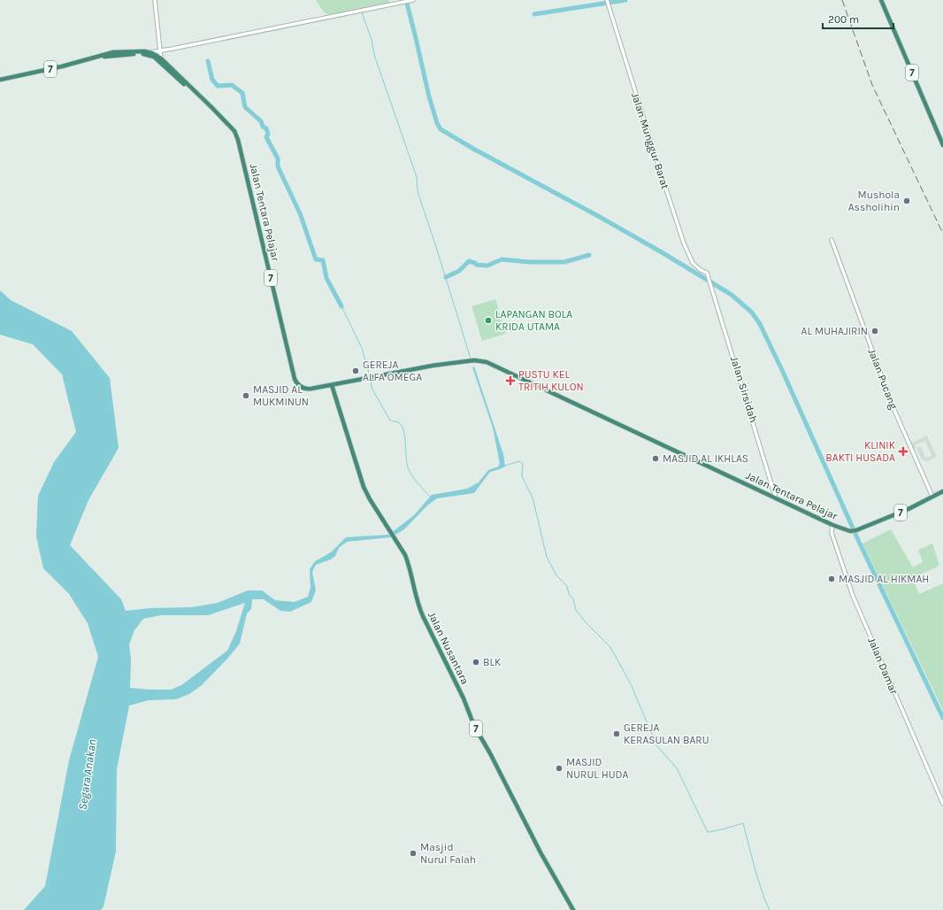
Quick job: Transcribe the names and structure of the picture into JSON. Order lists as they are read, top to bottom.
{
  "streets": {
    "highway": ["7", "Jalan Tentara Pelajar", "Jalan Nusantara"],
    "street": [
      "Jalan Munggur Barat",
      "Jalan Pucang",
      "Jalan Sirsidah",
      "Jalan Damar"
    ]
  },
  "crossings": [
    ["7", "Jalan Tentara Pelajar"],
    ["7", "Jalan Pucang"],
    ["Jalan Munggur Barat", "Jalan Sirsidah"],
    ["Jalan Tentara Pelajar", "Jalan Pucang"],
    ["Jalan Tentara Pelajar", "Jalan Sirsidah"],
    ["Jalan Tentara Pelajar", "Jalan Nusantara"],
    ["Jalan Tentara Pelajar", "Jalan Damar"]
  ],
  "water": ["Segara Anakan"],
  "places": {
    "other": [
      "Mushola Assholihin",
      "LAPANGAN BOLA KRIDA UTAMA",
      "AL MUHAJIRIN",
      "GEREJA ALFA OMEGA",
      "MASJID AL MUKMINUN",
      "MASJID AL IKHLAS",
      "MASJID AL HIKMAH",
      "BLK",
      "GEREJA KERASULAN BARU",
      "MASJID NURUL HUDA",
      "Masjid Nurul Falah"
    ],
    "health": ["PUSTU KEL TRITIH KULON", "KLINIK BAKTI HUSADA"]
  },
  "scale_bar": "200 m"
}
